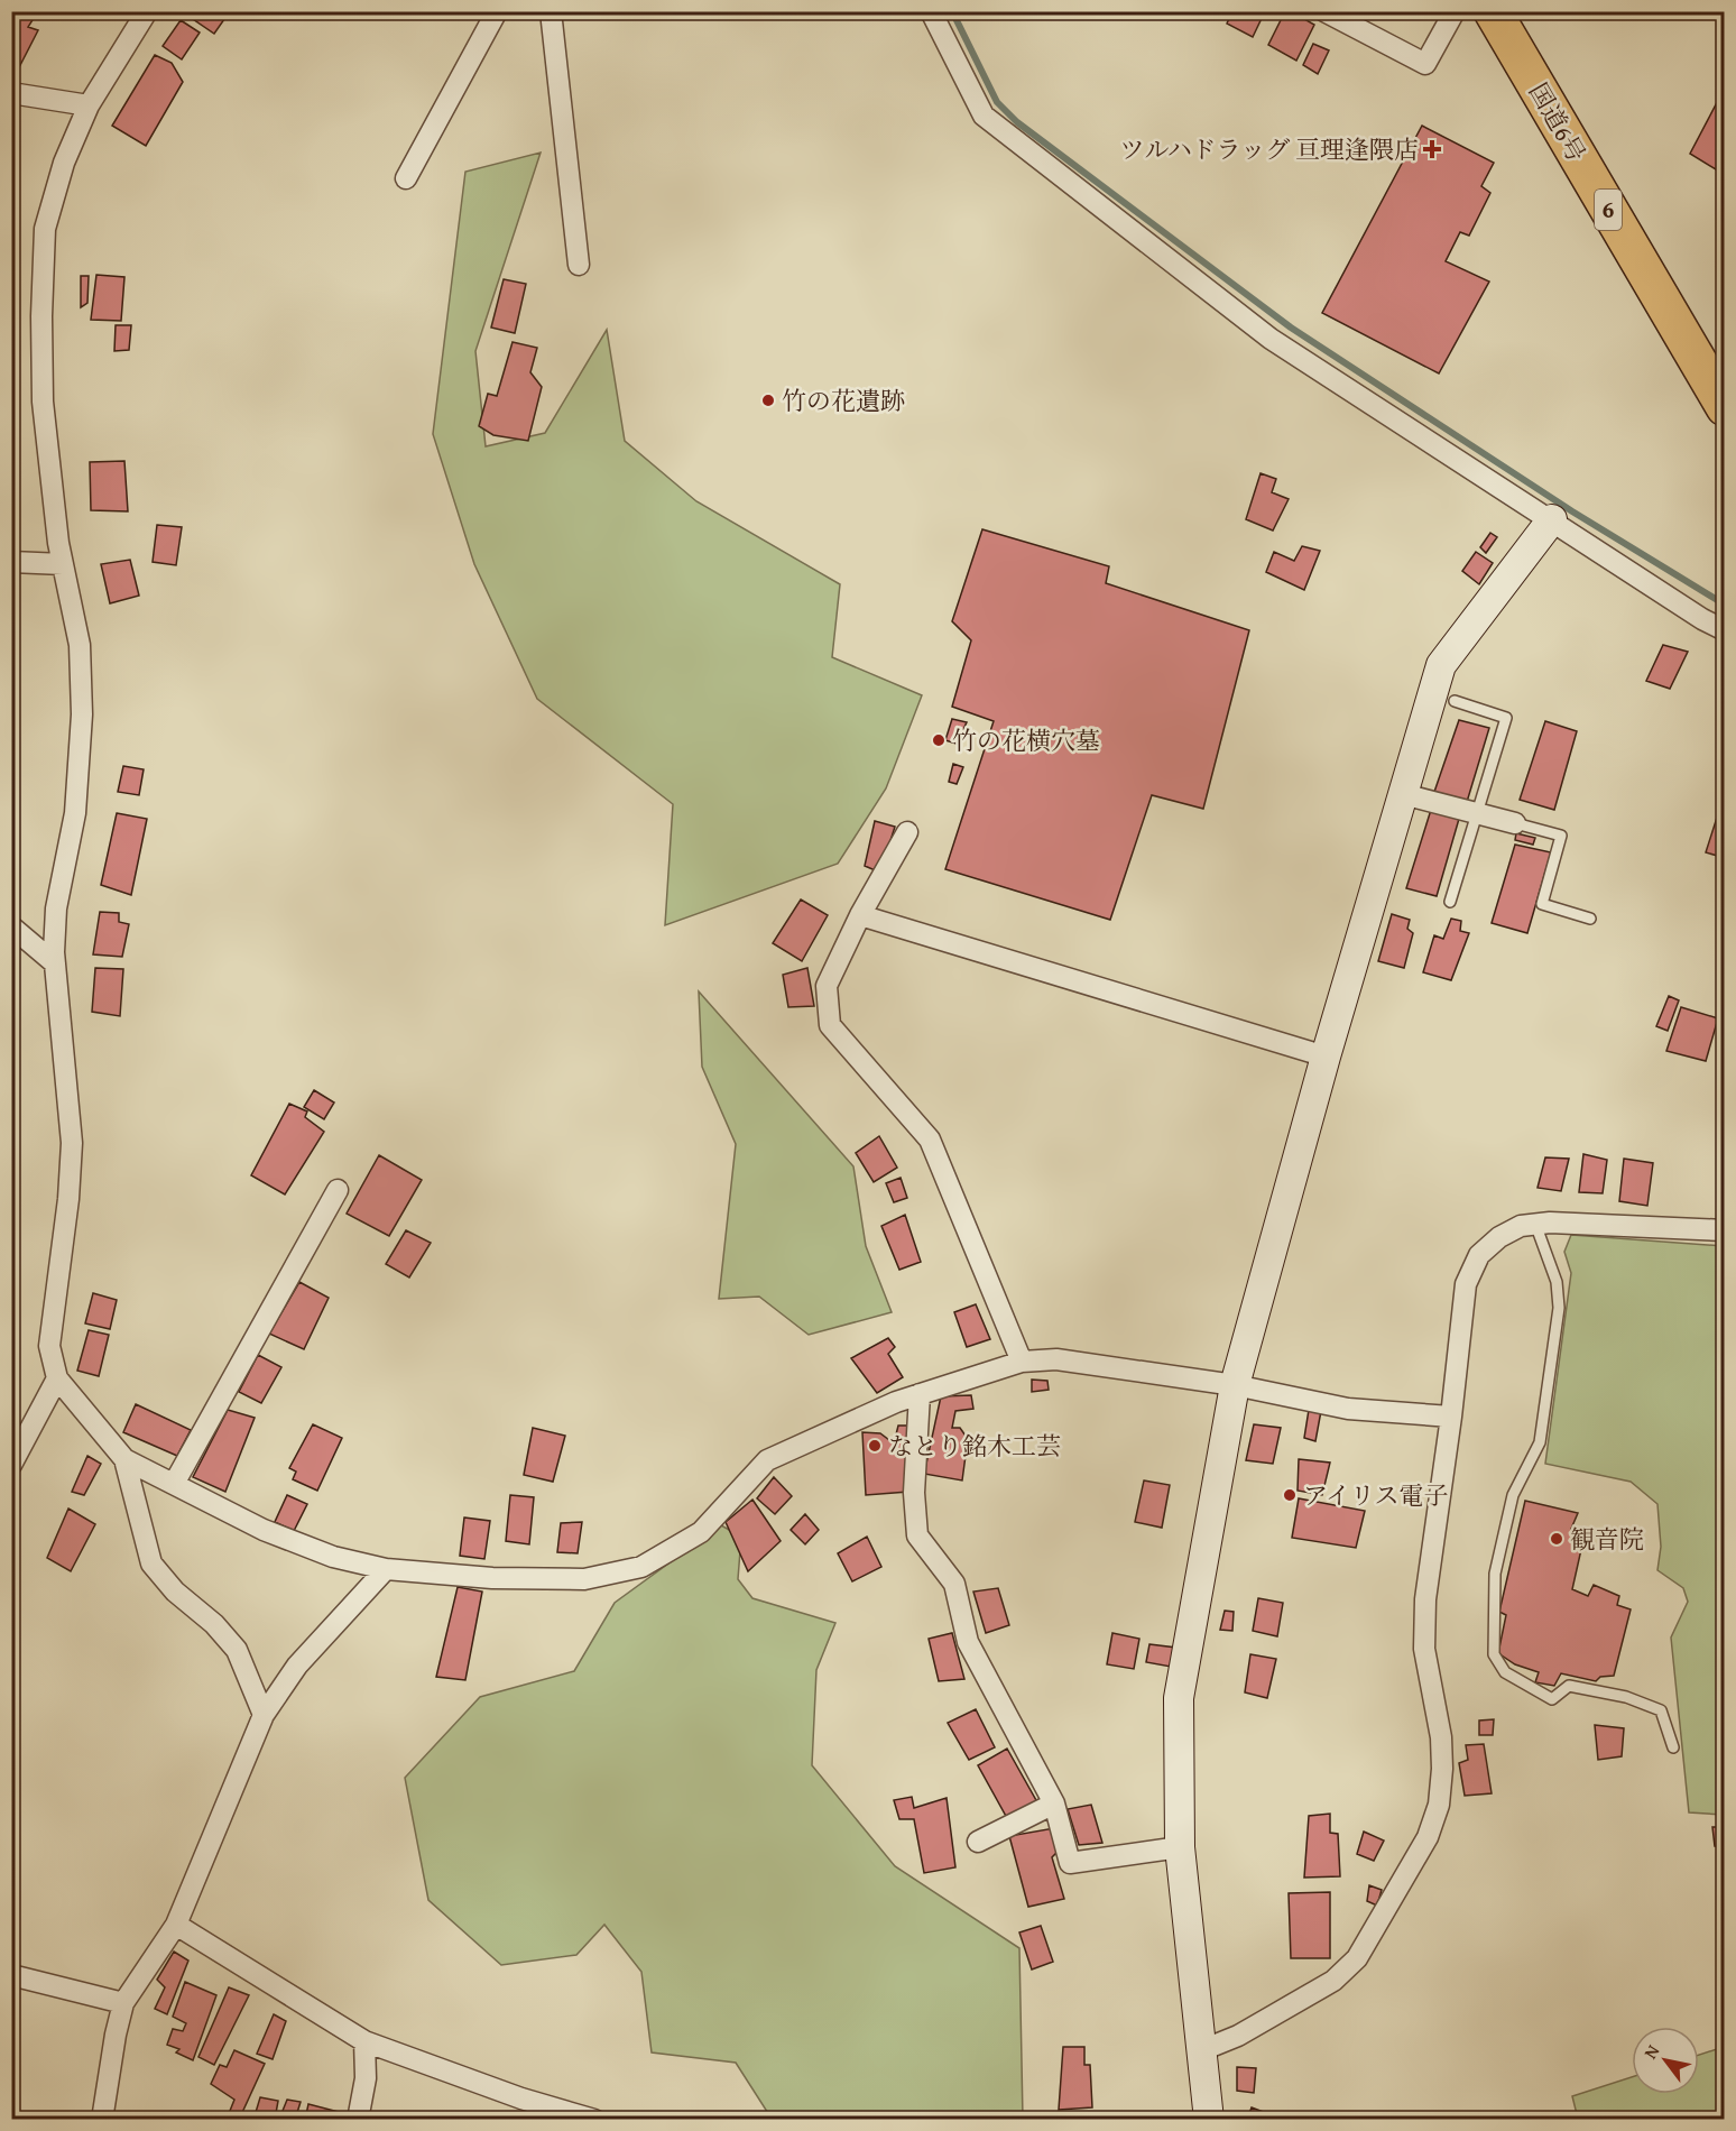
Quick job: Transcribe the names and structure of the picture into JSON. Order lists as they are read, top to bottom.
{
  "streets": {
    "highway": ["国道6号", "6"]
  },
  "places": {
    "health": ["ツルハドラッグ 亘理逢隈店"],
    "other": [
      "竹の花遺跡",
      "竹の花横穴墓",
      "なとり銘木工芸",
      "アイリス電子",
      "観音院"
    ]
  },
  "north": "top left"
}
